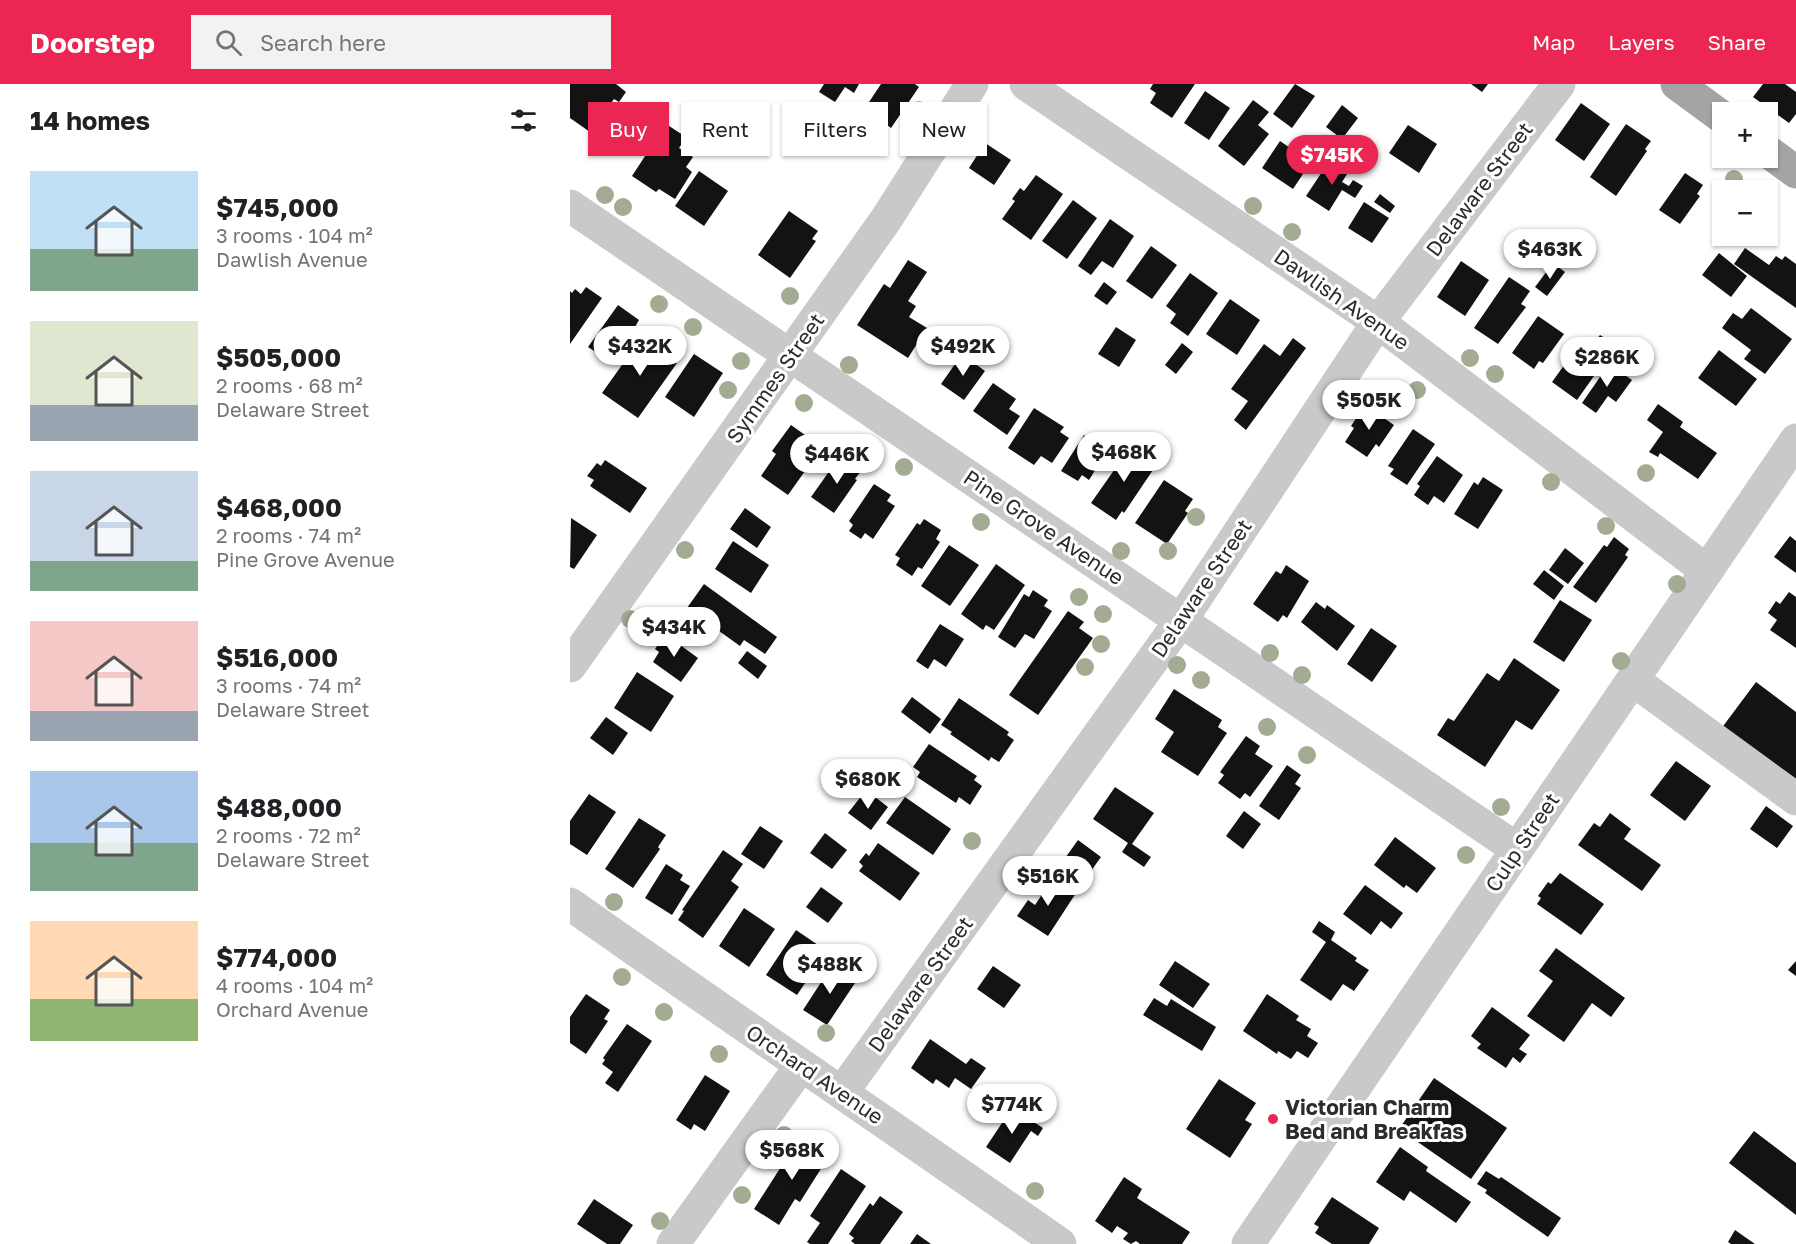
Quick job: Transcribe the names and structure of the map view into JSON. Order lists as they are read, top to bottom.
{
  "streets": {
    "street": [
      "Delaware Street",
      "Dawlish Avenue",
      "Symmes Street",
      "Pine Grove Avenue",
      "Culp Street",
      "Orchard Avenue"
    ]
  },
  "crossings": [
    ["Delaware Street", "Dawlish Avenue"],
    ["Delaware Street", "Pine Grove Avenue"],
    ["Delaware Street", "Orchard Avenue"],
    ["Dawlish Avenue", "Culp Street"],
    ["Symmes Street", "Pine Grove Avenue"],
    ["Pine Grove Avenue", "Culp Street"]
  ],
  "places": ["Victorian Charm Bed and Breakfas"],
  "page": {
    "header": "Doorstep",
    "search": "Search here",
    "nav": ["Map", "Layers", "Share"],
    "heading": "14 homes",
    "map_buttons": ["+", "−"],
    "chip": [
      "Buy",
      "Rent",
      "Filters",
      "New"
    ],
    "price": [
      "$745K",
      "$463K",
      "$432K",
      "$492K",
      "$286K",
      "$505K",
      "$468K",
      "$446K",
      "$434K",
      "$680K",
      "$516K",
      "$488K",
      "$774K",
      "$568K"
    ],
    "list": [
      {
        "name": "$745,000",
        "note": "3 rooms · 104 m² · Dawlish Avenue"
      },
      {
        "name": "$505,000",
        "note": "2 rooms · 68 m² · Delaware Street"
      },
      {
        "name": "$468,000",
        "note": "2 rooms · 74 m² · Pine Grove Avenue"
      },
      {
        "name": "$516,000",
        "note": "3 rooms · 74 m² · Delaware Street"
      },
      {
        "name": "$488,000",
        "note": "2 rooms · 72 m² · Delaware Street"
      },
      {
        "name": "$774,000",
        "note": "4 rooms · 104 m² · Orchard Avenue"
      }
    ]
  }
}
